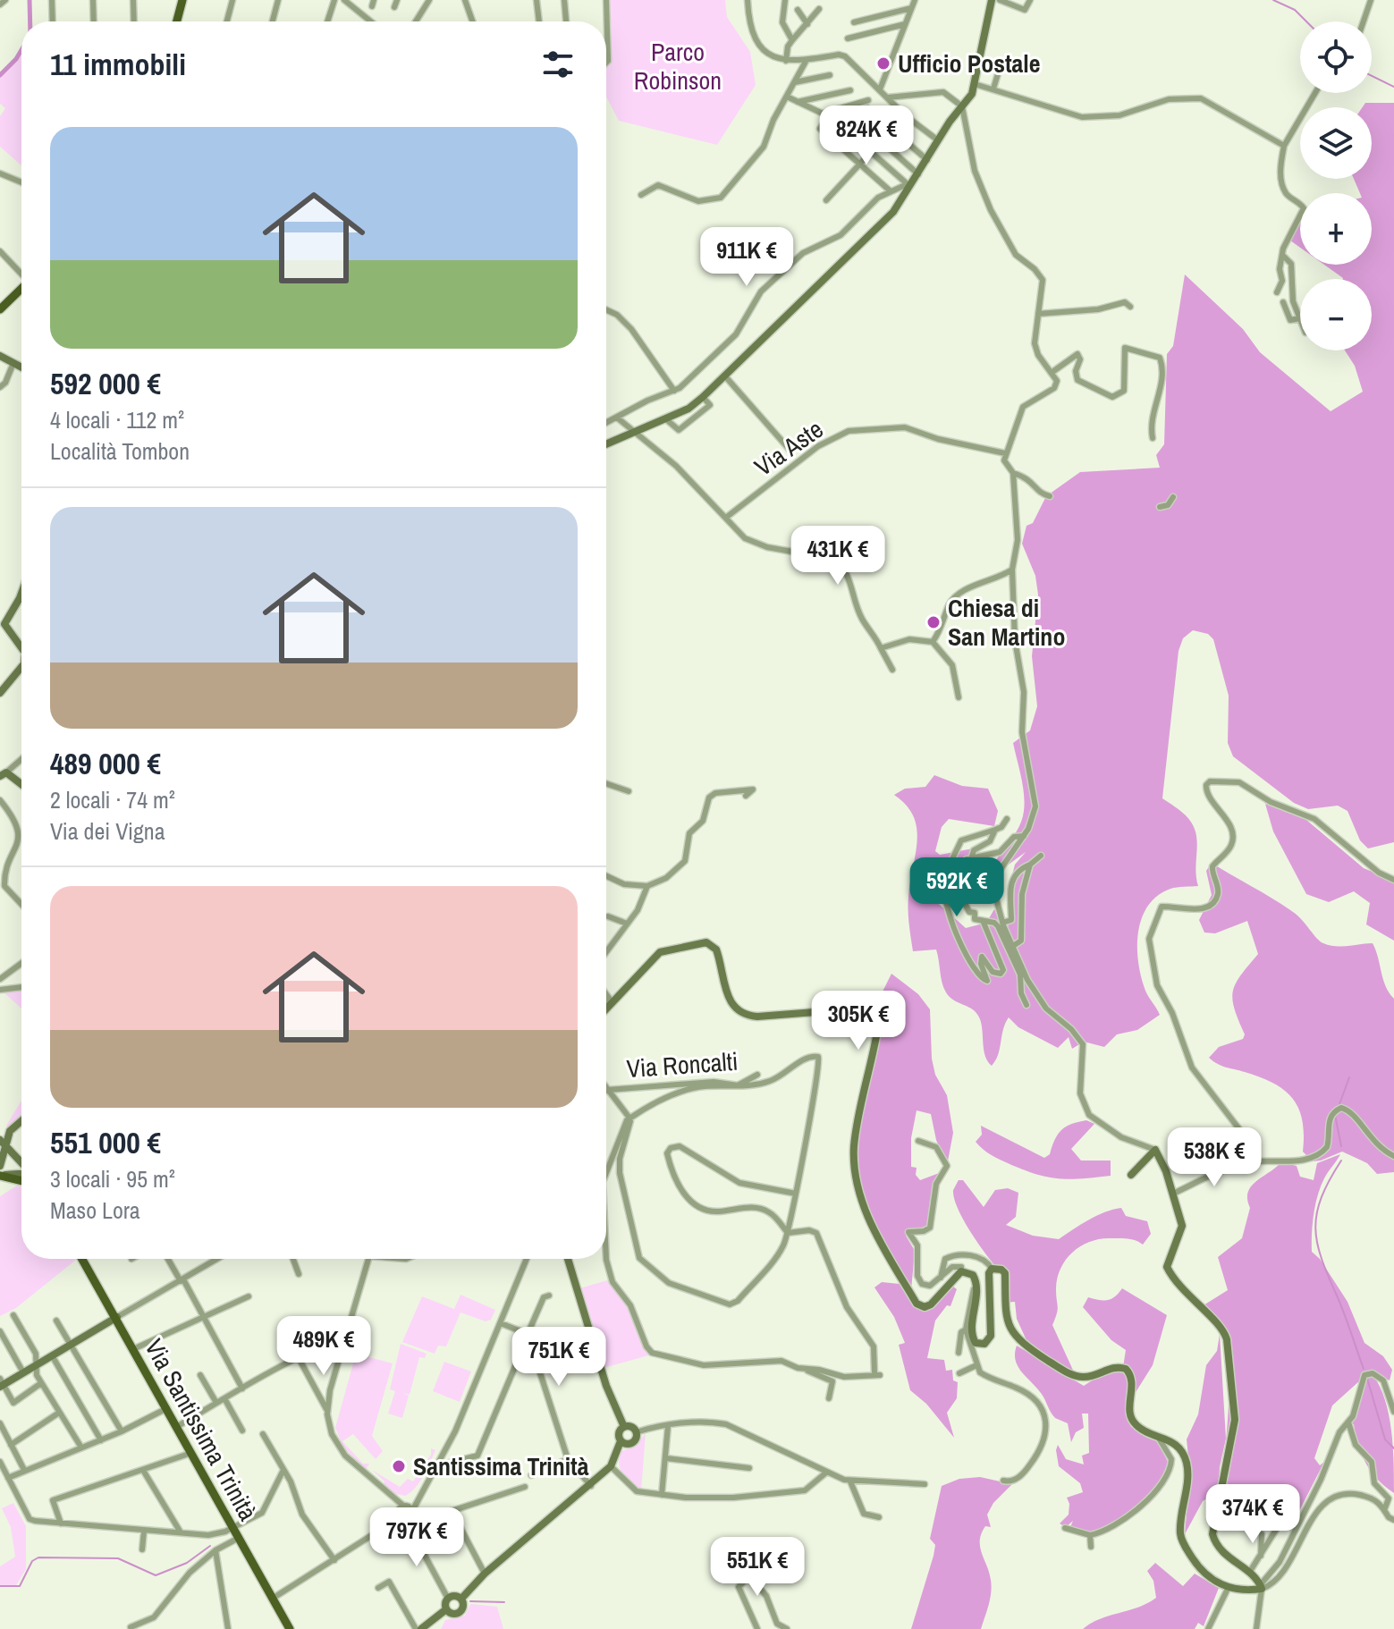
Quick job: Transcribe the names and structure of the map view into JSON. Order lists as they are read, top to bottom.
{
  "streets": {
    "main road": ["Via Santissima Trinità"],
    "street": ["Via Aste", "Via Roncalti"]
  },
  "parks": ["Parco Robinson"],
  "places": ["Ufficio Postale", "Chiesa di San Martino", "Santissima Trinità"],
  "page": {
    "map_buttons": ["+", "−"],
    "heading": "11 immobili",
    "price": [
      "824K €",
      "911K €",
      "431K €",
      "592K €",
      "305K €",
      "538K €",
      "489K €",
      "751K €",
      "374K €",
      "797K €",
      "551K €"
    ],
    "list": [
      {
        "name": "592 000 €",
        "note": "4 locali · 112 m² · Località Tombon"
      },
      {
        "name": "489 000 €",
        "note": "2 locali · 74 m² · Via dei Vigna"
      },
      {
        "name": "551 000 €",
        "note": "3 locali · 95 m² · Maso Lora"
      }
    ]
  }
}
